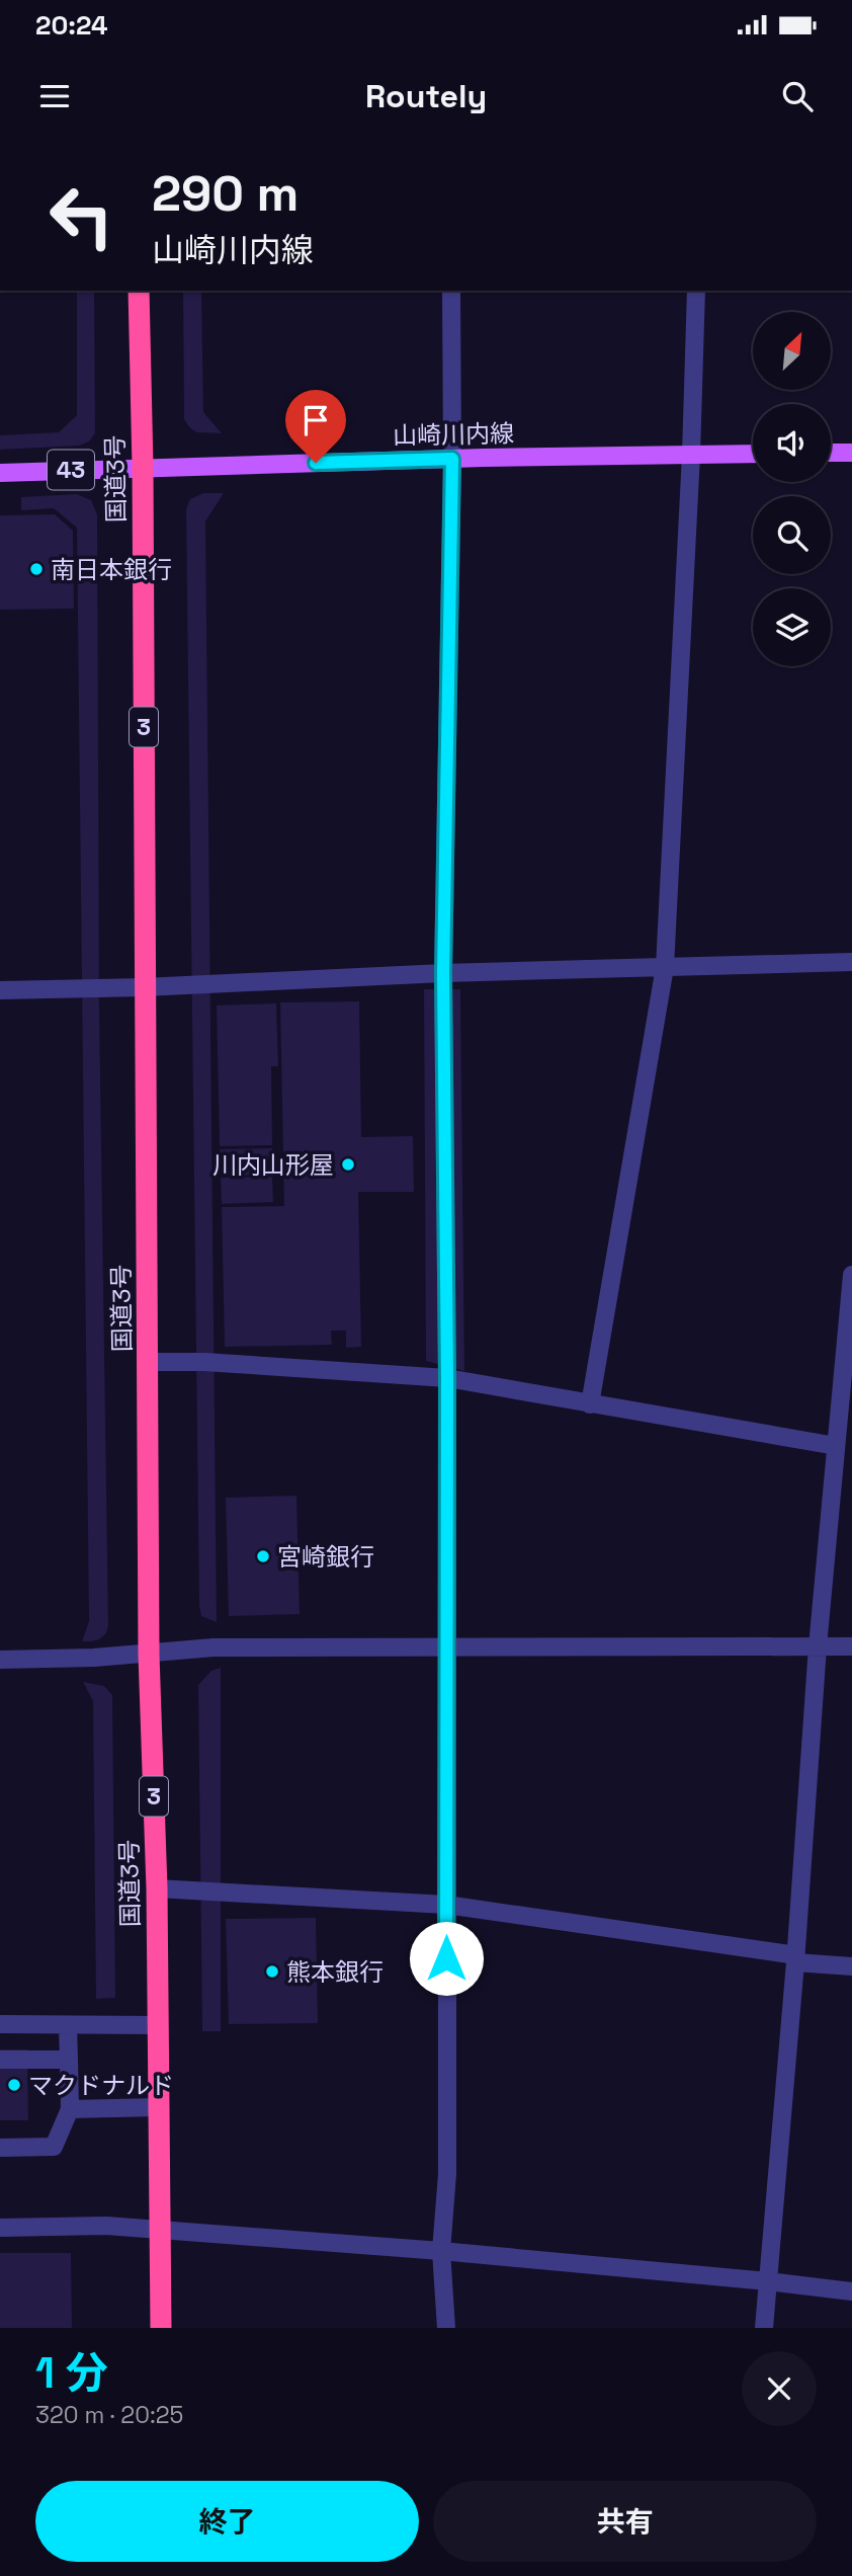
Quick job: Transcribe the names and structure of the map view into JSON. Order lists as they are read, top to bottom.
{
  "streets": {
    "highway": ["国道3号", "3"],
    "main road": ["山崎川内線", "43"]
  },
  "crossings": [
    ["山崎川内線", "43"],
    ["山崎川内線", "国道3号"],
    ["43", "国道3号"]
  ],
  "places": [
    "南日本銀行",
    "川内山形屋",
    "宮崎銀行",
    "熊本銀行",
    "マクドナルド"
  ],
  "north": "top right",
  "page": {
    "status": "20:24",
    "header": "Routely",
    "turn": ["290 m", "山崎川内線"],
    "heading": ["1 分", "320 m · 20:25"],
    "buttons": ["終了", "共有"]
  }
}
